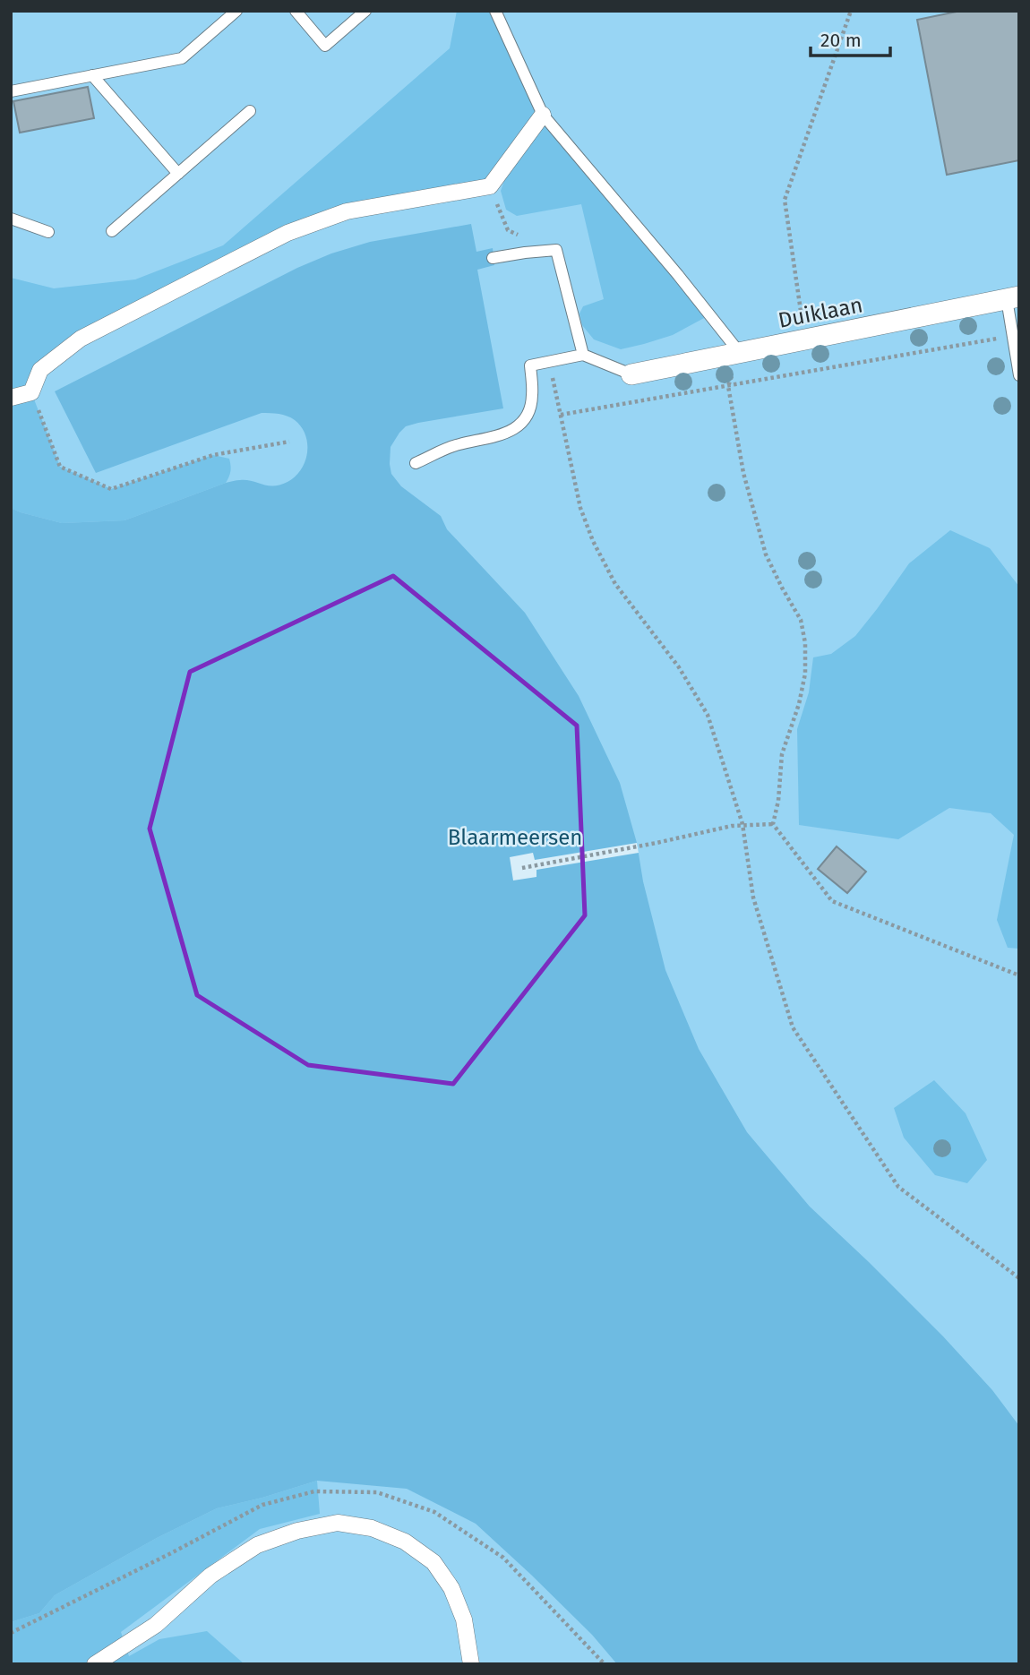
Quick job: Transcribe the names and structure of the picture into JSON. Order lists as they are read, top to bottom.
{
  "streets": {
    "street": ["Duiklaan"]
  },
  "parks": ["Blaarmeersen"],
  "scale_bar": "20 m"
}
